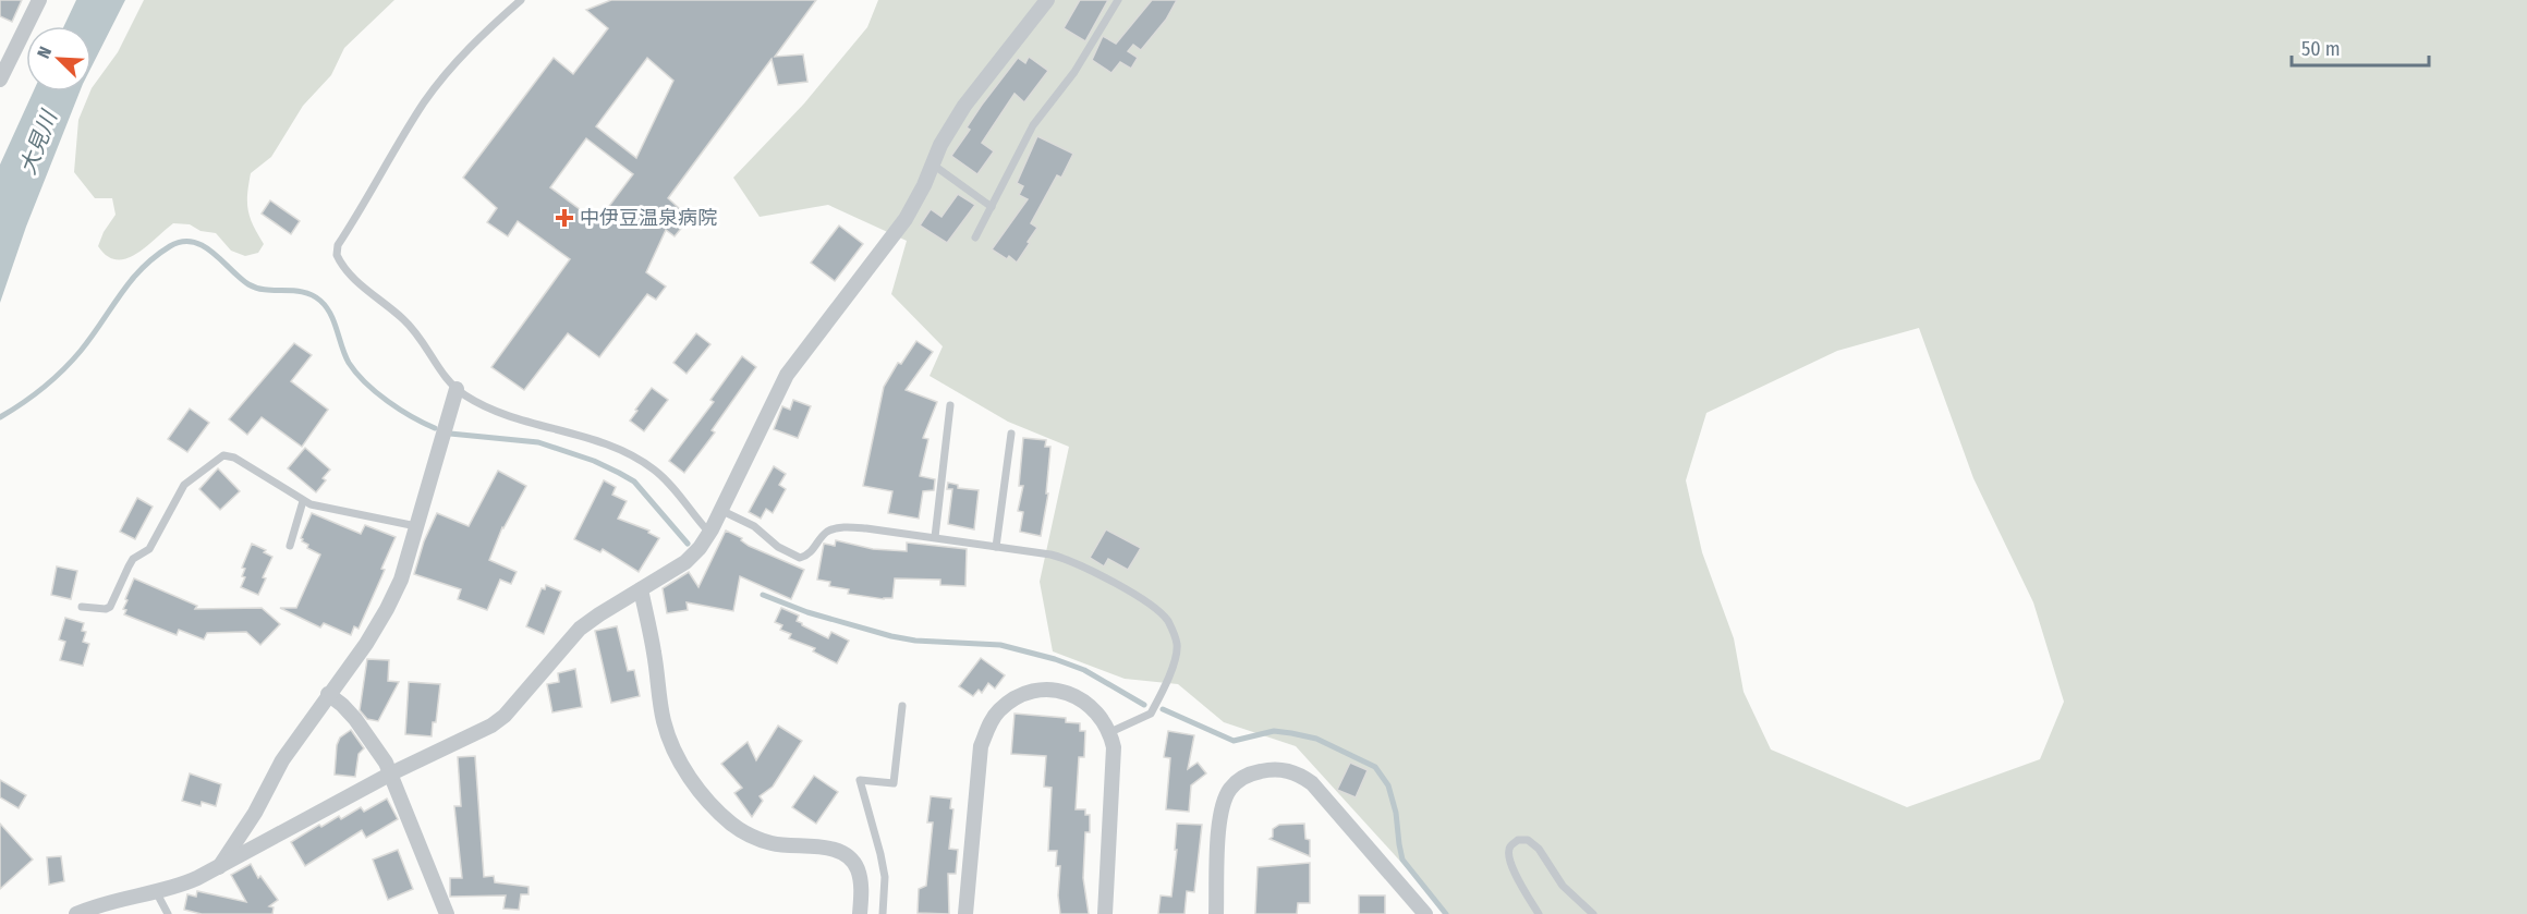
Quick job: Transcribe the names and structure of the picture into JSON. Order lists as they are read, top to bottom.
{
  "water": ["大見川"],
  "places": {
    "health": ["中伊豆温泉病院"]
  },
  "scale_bar": "50 m",
  "north": "top left"
}
